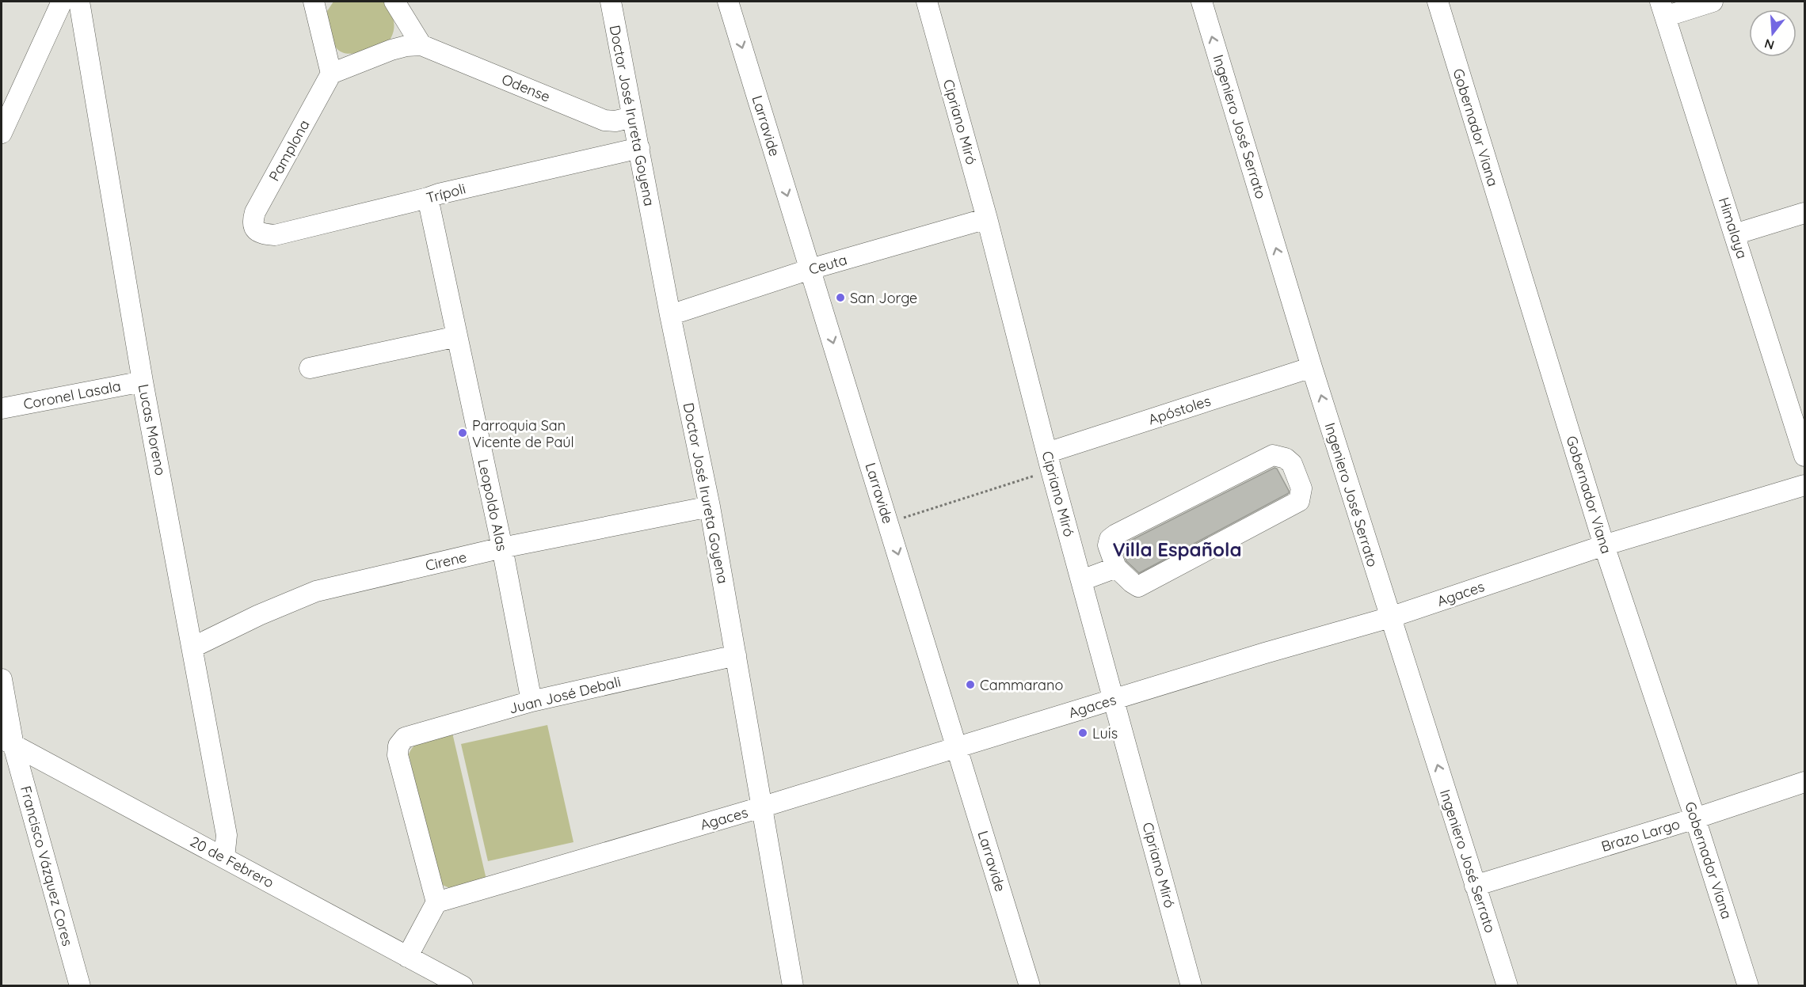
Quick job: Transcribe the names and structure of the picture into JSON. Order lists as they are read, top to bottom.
{
  "streets": {
    "street": [
      "Odense",
      "Doctor José Irureta Goyena",
      "Cipriano Miró",
      "Larravide",
      "Ingeniero José Serrato",
      "Gobernador Viana",
      "Pamplona",
      "Trípoli",
      "Himalaya",
      "Ceuta",
      "Coronel Lasala",
      "Apóstoles",
      "Lucas Moreno",
      "Leopoldo Alas",
      "Cirene",
      "Agaces",
      "Juan José Debali",
      "Brazo Largo",
      "20 de Febrero",
      "Francisco Vázquez Cores"
    ]
  },
  "crossings": [
    ["Odense", "Doctor José Irureta Goyena"],
    ["Odense", "Pamplona"],
    ["Doctor José Irureta Goyena", "Trípoli"],
    ["Doctor José Irureta Goyena", "Ceuta"],
    ["Doctor José Irureta Goyena", "Cirene"],
    ["Doctor José Irureta Goyena", "Agaces"],
    ["Doctor José Irureta Goyena", "Juan José Debali"],
    ["Cipriano Miró", "Ceuta"],
    ["Cipriano Miró", "Apóstoles"],
    ["Cipriano Miró", "Agaces"],
    ["Larravide", "Ceuta"],
    ["Larravide", "Agaces"],
    ["Ingeniero José Serrato", "Apóstoles"],
    ["Ingeniero José Serrato", "Agaces"],
    ["Ingeniero José Serrato", "Brazo Largo"],
    ["Gobernador Viana", "Agaces"],
    ["Gobernador Viana", "Brazo Largo"],
    ["Pamplona", "Trípoli"],
    ["Trípoli", "Leopoldo Alas"],
    ["Coronel Lasala", "Lucas Moreno"],
    ["Lucas Moreno", "Cirene"],
    ["Lucas Moreno", "20 de Febrero"],
    ["Leopoldo Alas", "Cirene"],
    ["Leopoldo Alas", "Juan José Debali"],
    ["Agaces", "Juan José Debali"],
    ["20 de Febrero", "Francisco Vázquez Cores"]
  ],
  "one_way": ["Larravide", "Ingeniero José Serrato"],
  "districts": ["Villa Española"],
  "places": [
    "San Jorge",
    "Parroquia San Vicente de Paúl",
    "Cammarano",
    "Luis"
  ],
  "north": "bottom"
}
